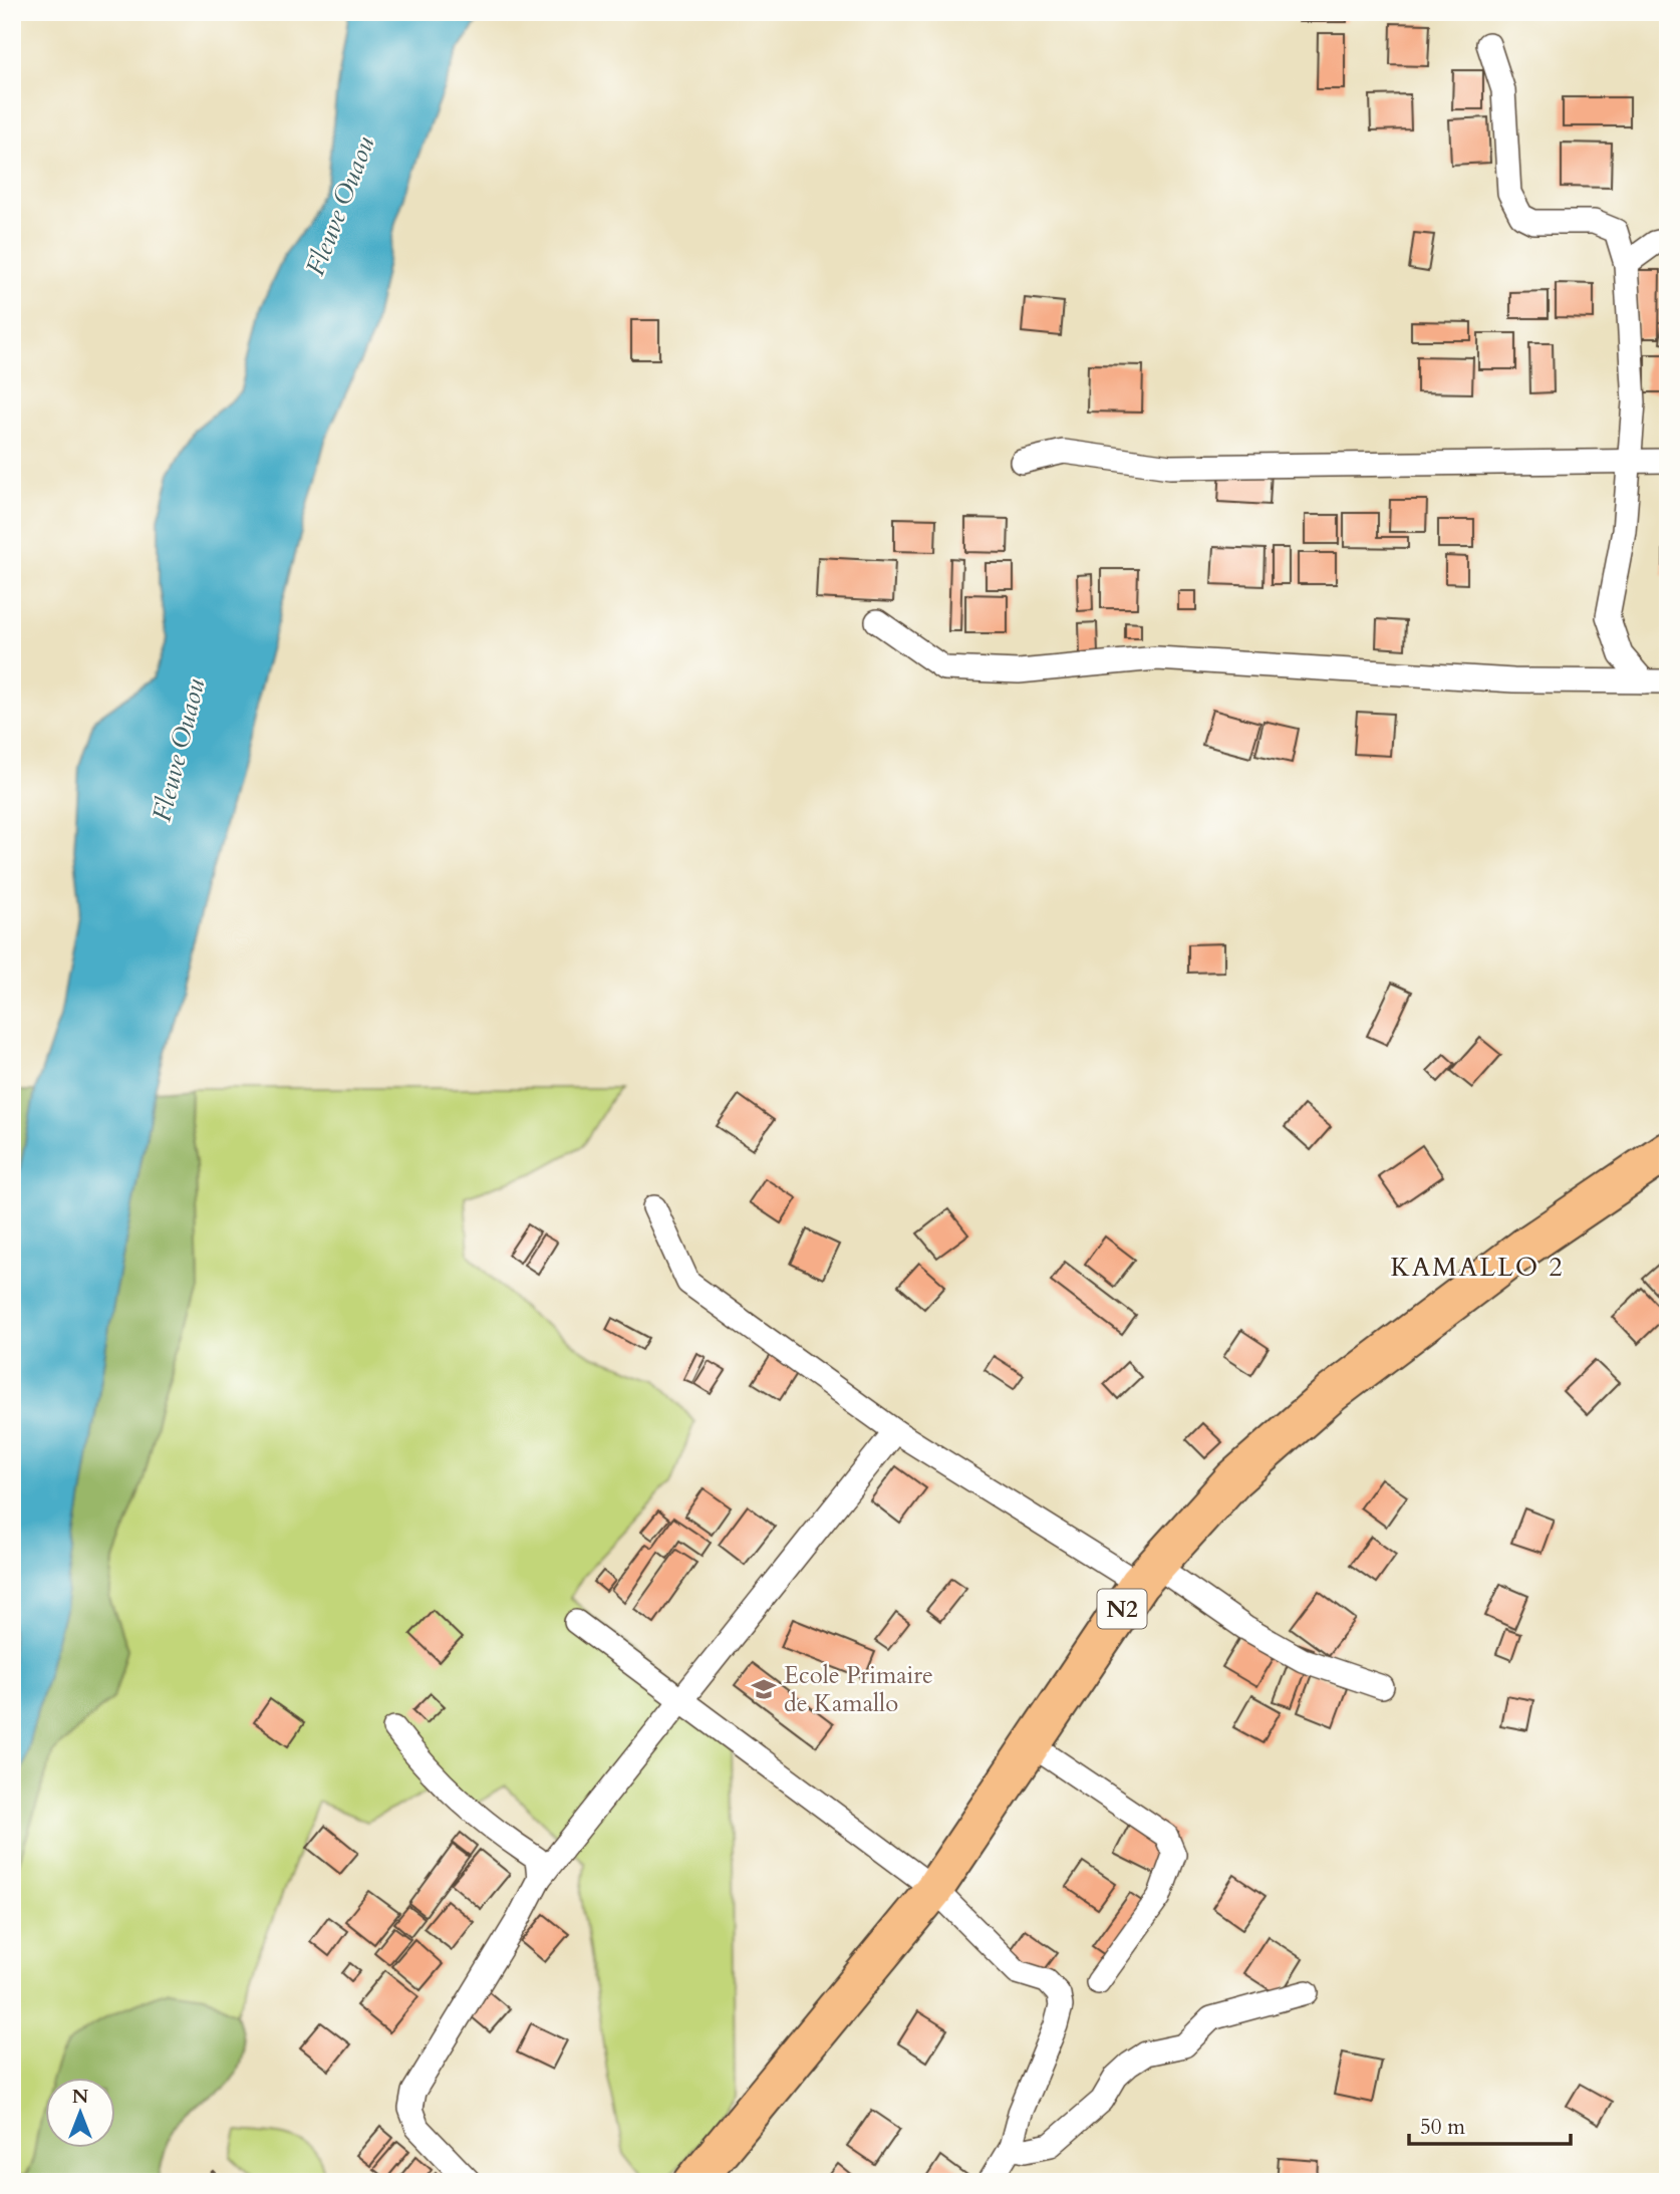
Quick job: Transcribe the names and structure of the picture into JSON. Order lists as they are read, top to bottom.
{
  "streets": {
    "highway": ["N2"]
  },
  "districts": ["KAMALLO 2"],
  "water": ["Fleuve Ouaou"],
  "places": {
    "school or university": ["Ecole Primaire de Kamallo"]
  },
  "scale_bar": "50 m",
  "north": "top"
}
